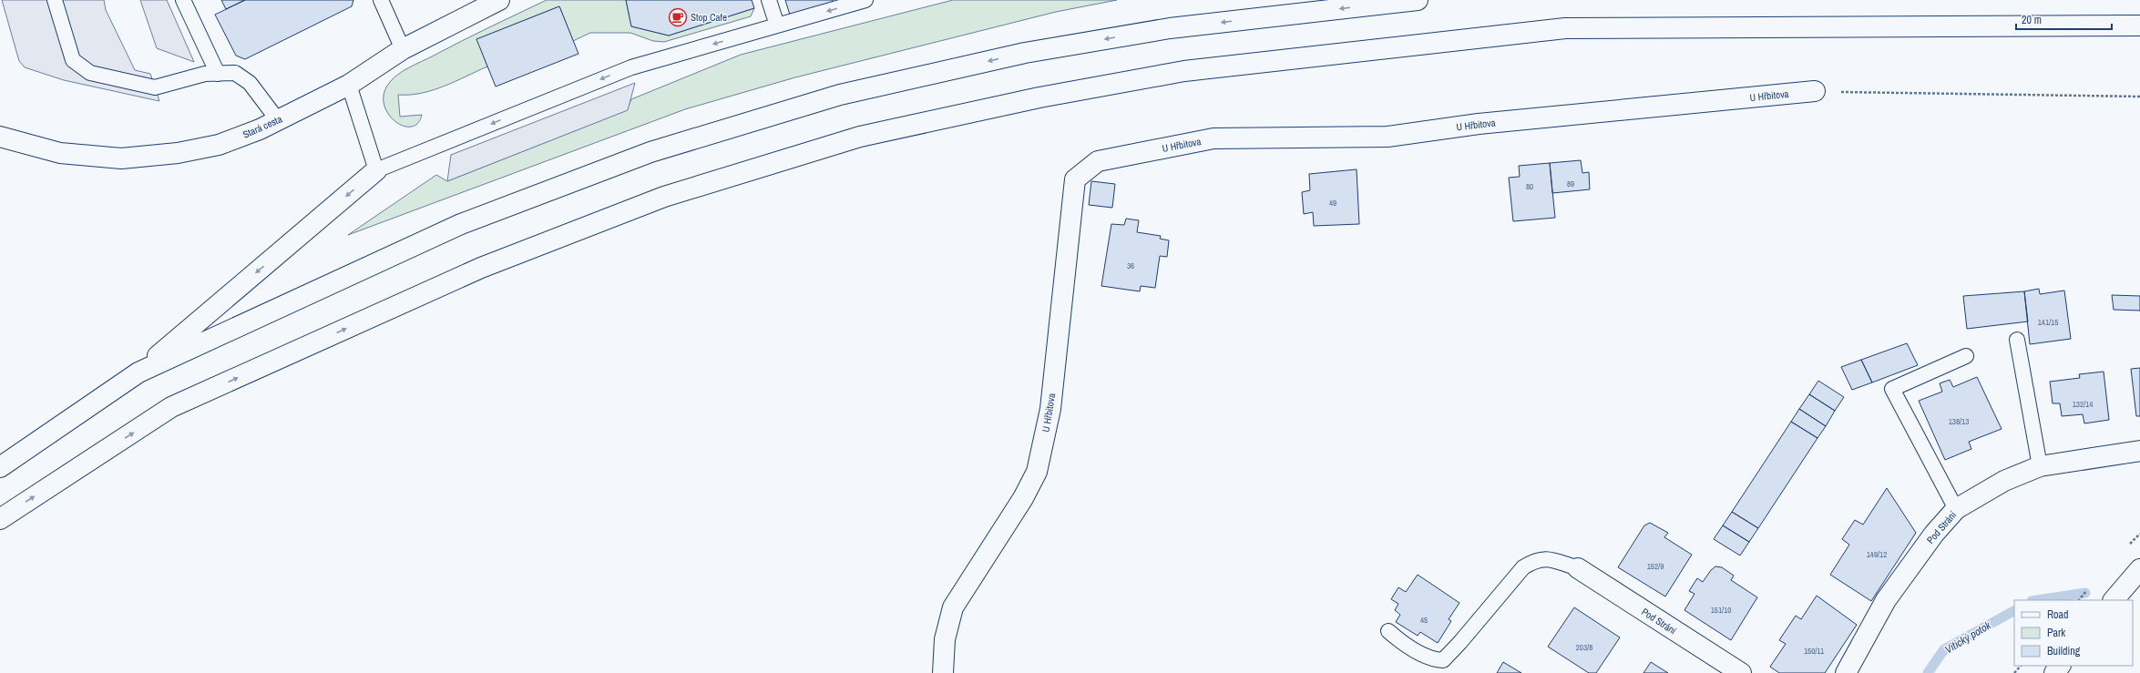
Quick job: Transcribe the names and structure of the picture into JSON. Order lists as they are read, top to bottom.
{
  "streets": {
    "main road": ["U Hřbitova", "Stará cesta", "Pod Strání"]
  },
  "water": ["Vitický potok"],
  "places": {
    "cafe": ["Stop Cafe"]
  },
  "house_numbers": [
    "89",
    "80",
    "49",
    "36",
    "141/15",
    "132/14",
    "138/13",
    "149/12",
    "152/9",
    "151/10",
    "45",
    "203/8",
    "150/11"
  ],
  "legend": ["Road", "Park", "Building"],
  "scale_bar": "20 m"
}
